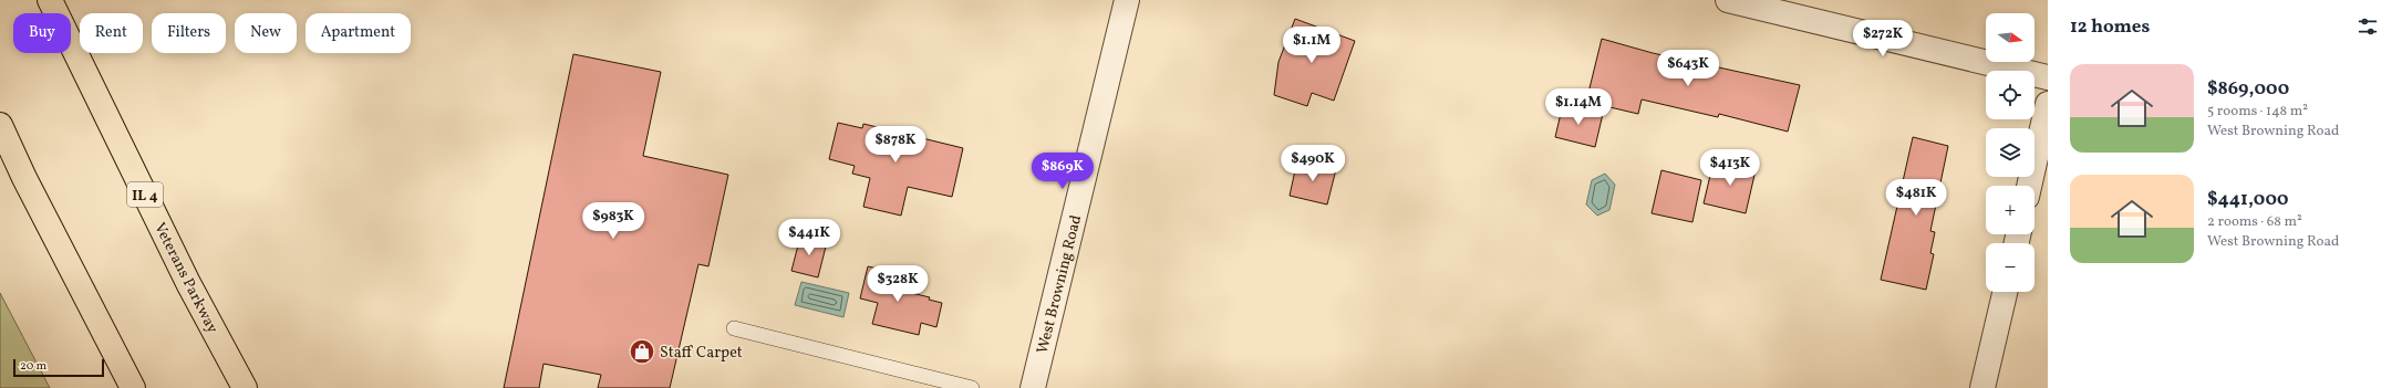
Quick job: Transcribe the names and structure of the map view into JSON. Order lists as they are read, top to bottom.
{
  "streets": {
    "highway": ["IL 4", "Veterans Parkway"],
    "street": ["West Browning Road"]
  },
  "places": {
    "shop": ["Staff Carpet"]
  },
  "scale_bar": "20 m",
  "north": "right",
  "page": {
    "heading": "12 homes",
    "map_buttons": ["+", "−"],
    "chip": [
      "Buy",
      "Rent",
      "Filters",
      "New",
      "Apartment"
    ],
    "price": [
      "$272K",
      "$1.1M",
      "$643K",
      "$1.14M",
      "$878K",
      "$490K",
      "$413K",
      "$869K",
      "$481K",
      "$983K",
      "$441K",
      "$328K"
    ],
    "list": [
      {
        "name": "$869,000",
        "note": "5 rooms · 148 m² · West Browning Road"
      },
      {
        "name": "$441,000",
        "note": "2 rooms · 68 m² · West Browning Road"
      }
    ],
    "scale": "20 m"
  }
}
